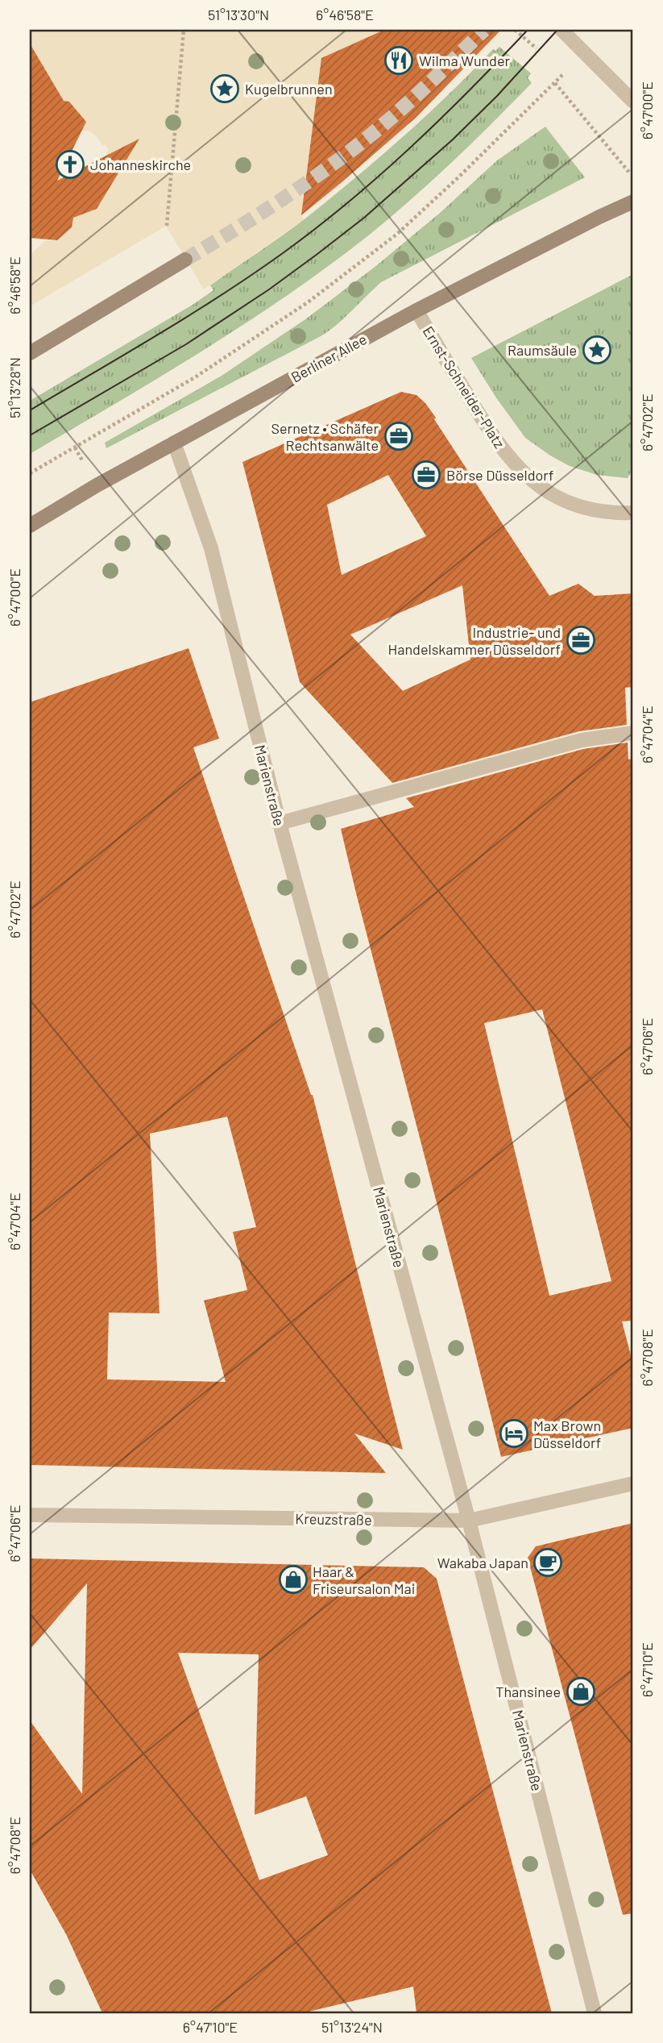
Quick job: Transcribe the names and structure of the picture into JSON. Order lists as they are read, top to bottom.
{
  "streets": {
    "main road": ["Berliner Allee"],
    "street": ["Ernst-Schneider-Platz", "Marienstraße", "Kreuzstraße"]
  },
  "crossings": [
    ["Berliner Allee", "Ernst-Schneider-Platz"],
    ["Berliner Allee", "Marienstraße"],
    ["Marienstraße", "Kreuzstraße"]
  ],
  "places": {
    "restaurant": ["Wilma Wunder"],
    "place": ["Kugelbrunnen", "Raumsäule"],
    "church": ["Johanneskirche"],
    "office": ["Sernetz • Schäfer Rechtsanwälte", "Börse Düsseldorf", "Industrie- und Handelskammer Düsseldorf"],
    "hotel": ["Max Brown Düsseldorf"],
    "cafe": ["Wakaba Japan"],
    "shop": ["Haar & Friseursalon Mai", "Thansinee"]
  },
  "coordinates": [
    "51°13'30\"N",
    "6°46'58\"E",
    "6°47'00\"E",
    "51°13'28\"N",
    "6°47'02\"E",
    "6°47'04\"E",
    "6°47'06\"E",
    "6°47'08\"E",
    "6°47'10\"E",
    "51°13'24\"N"
  ]
}
